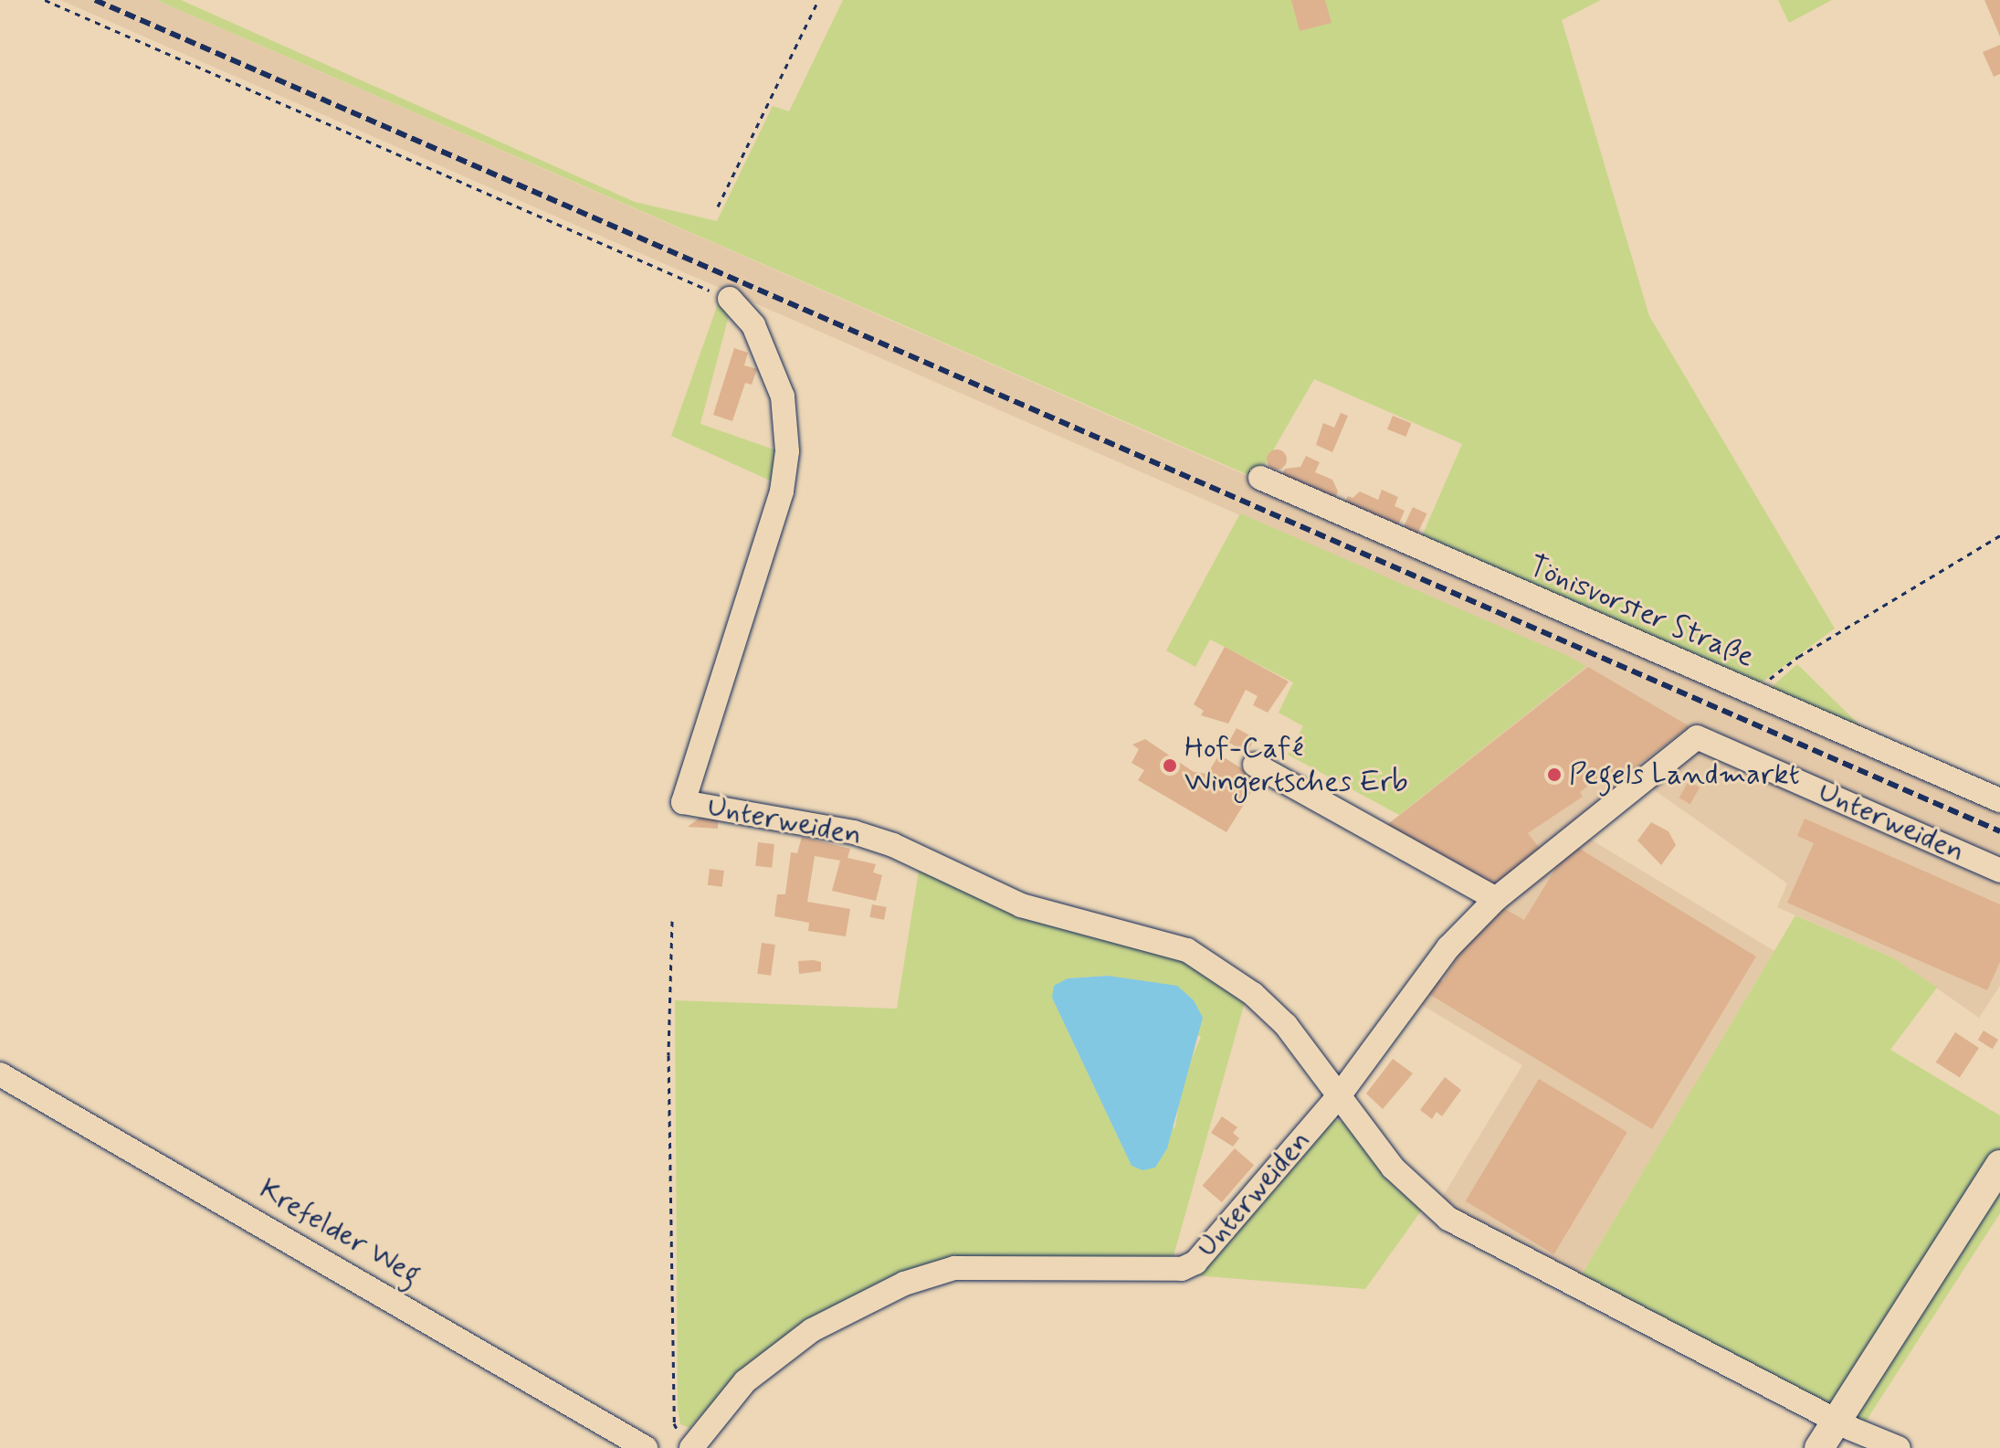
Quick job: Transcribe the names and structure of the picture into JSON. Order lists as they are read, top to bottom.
{
  "streets": {
    "street": ["Tönisvorster Straße", "Unterweiden", "Krefelder Weg"]
  },
  "places": ["Hof-Café Wingertsches Erb", "Pegels Landmarkt"]
}
